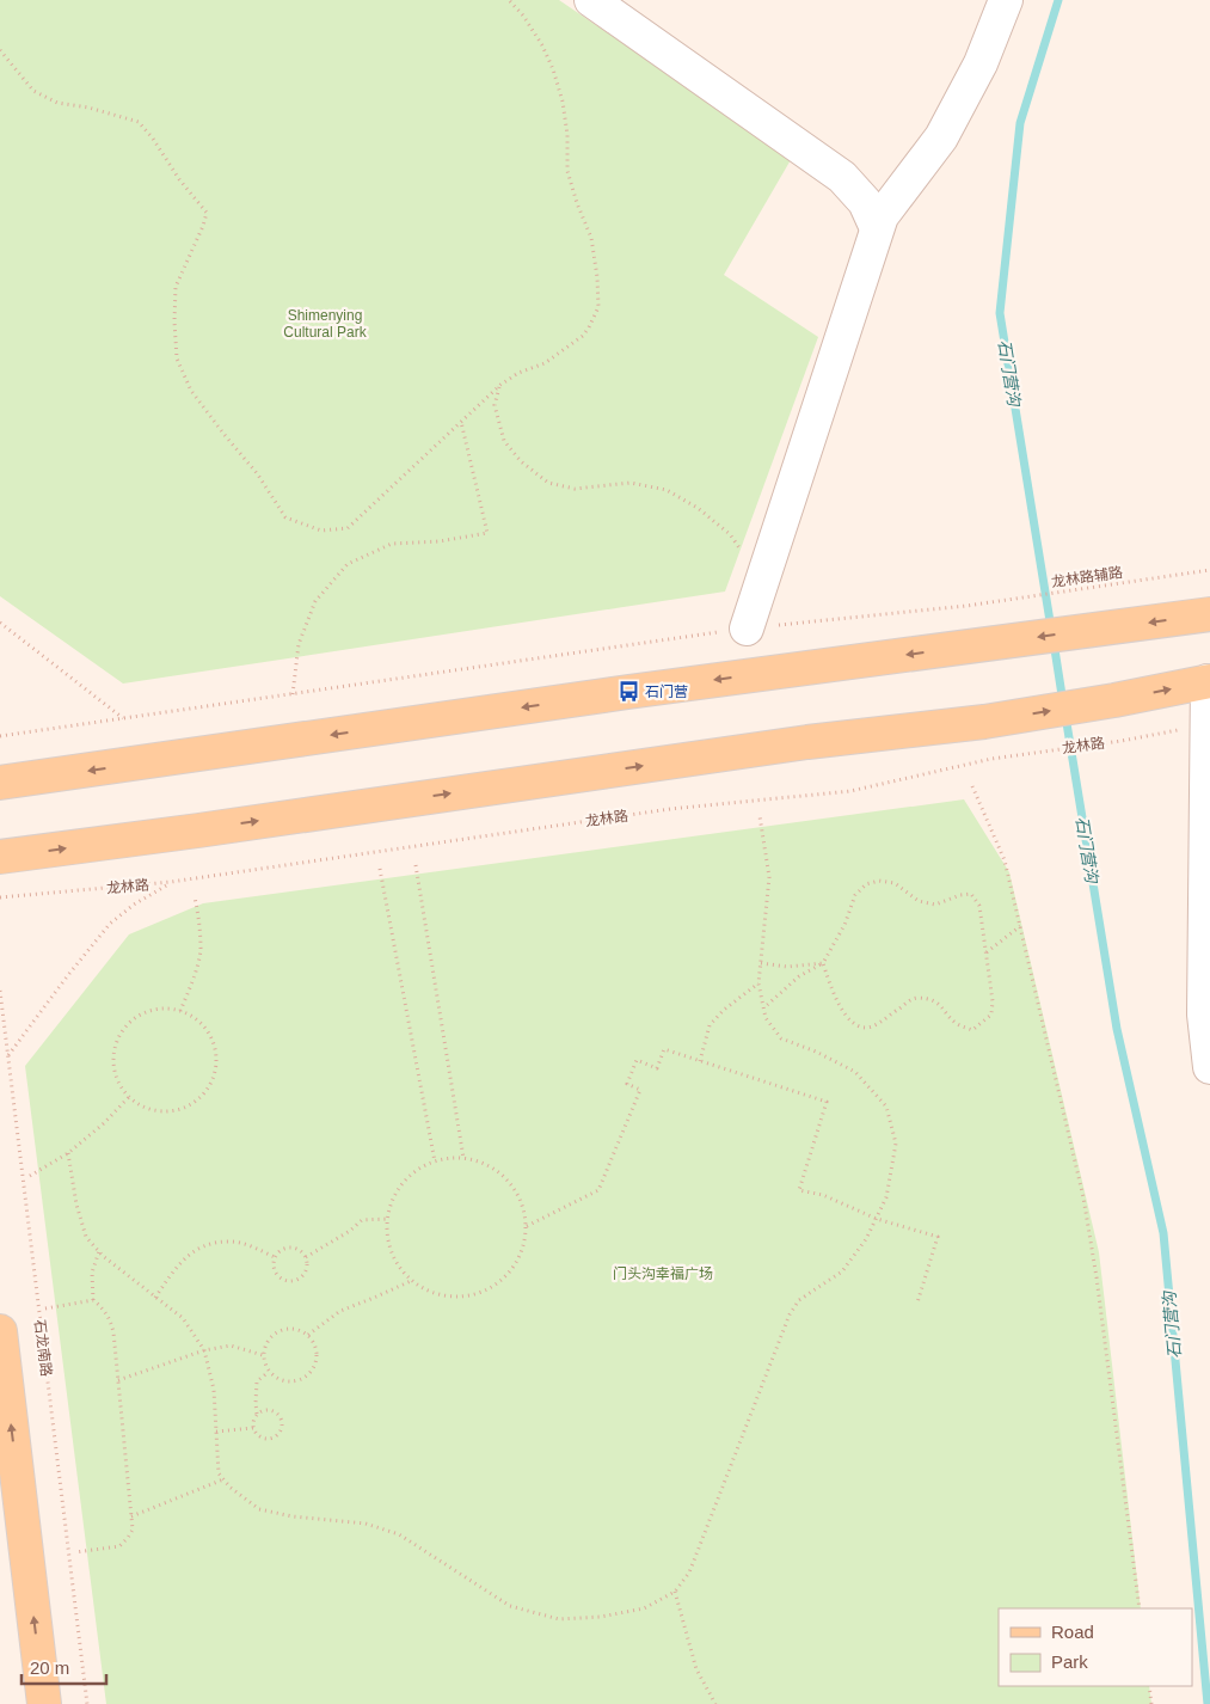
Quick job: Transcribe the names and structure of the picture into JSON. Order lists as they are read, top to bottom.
{
  "streets": {
    "path": ["龙林路辅路", "龙林路", "石龙南路"]
  },
  "water": ["石门营沟"],
  "parks": ["Shimenying Cultural Park", "门头沟幸福广场"],
  "places": {
    "bus stop": ["石门营"]
  },
  "legend": ["Road", "Park"],
  "scale_bar": "20 m"
}
